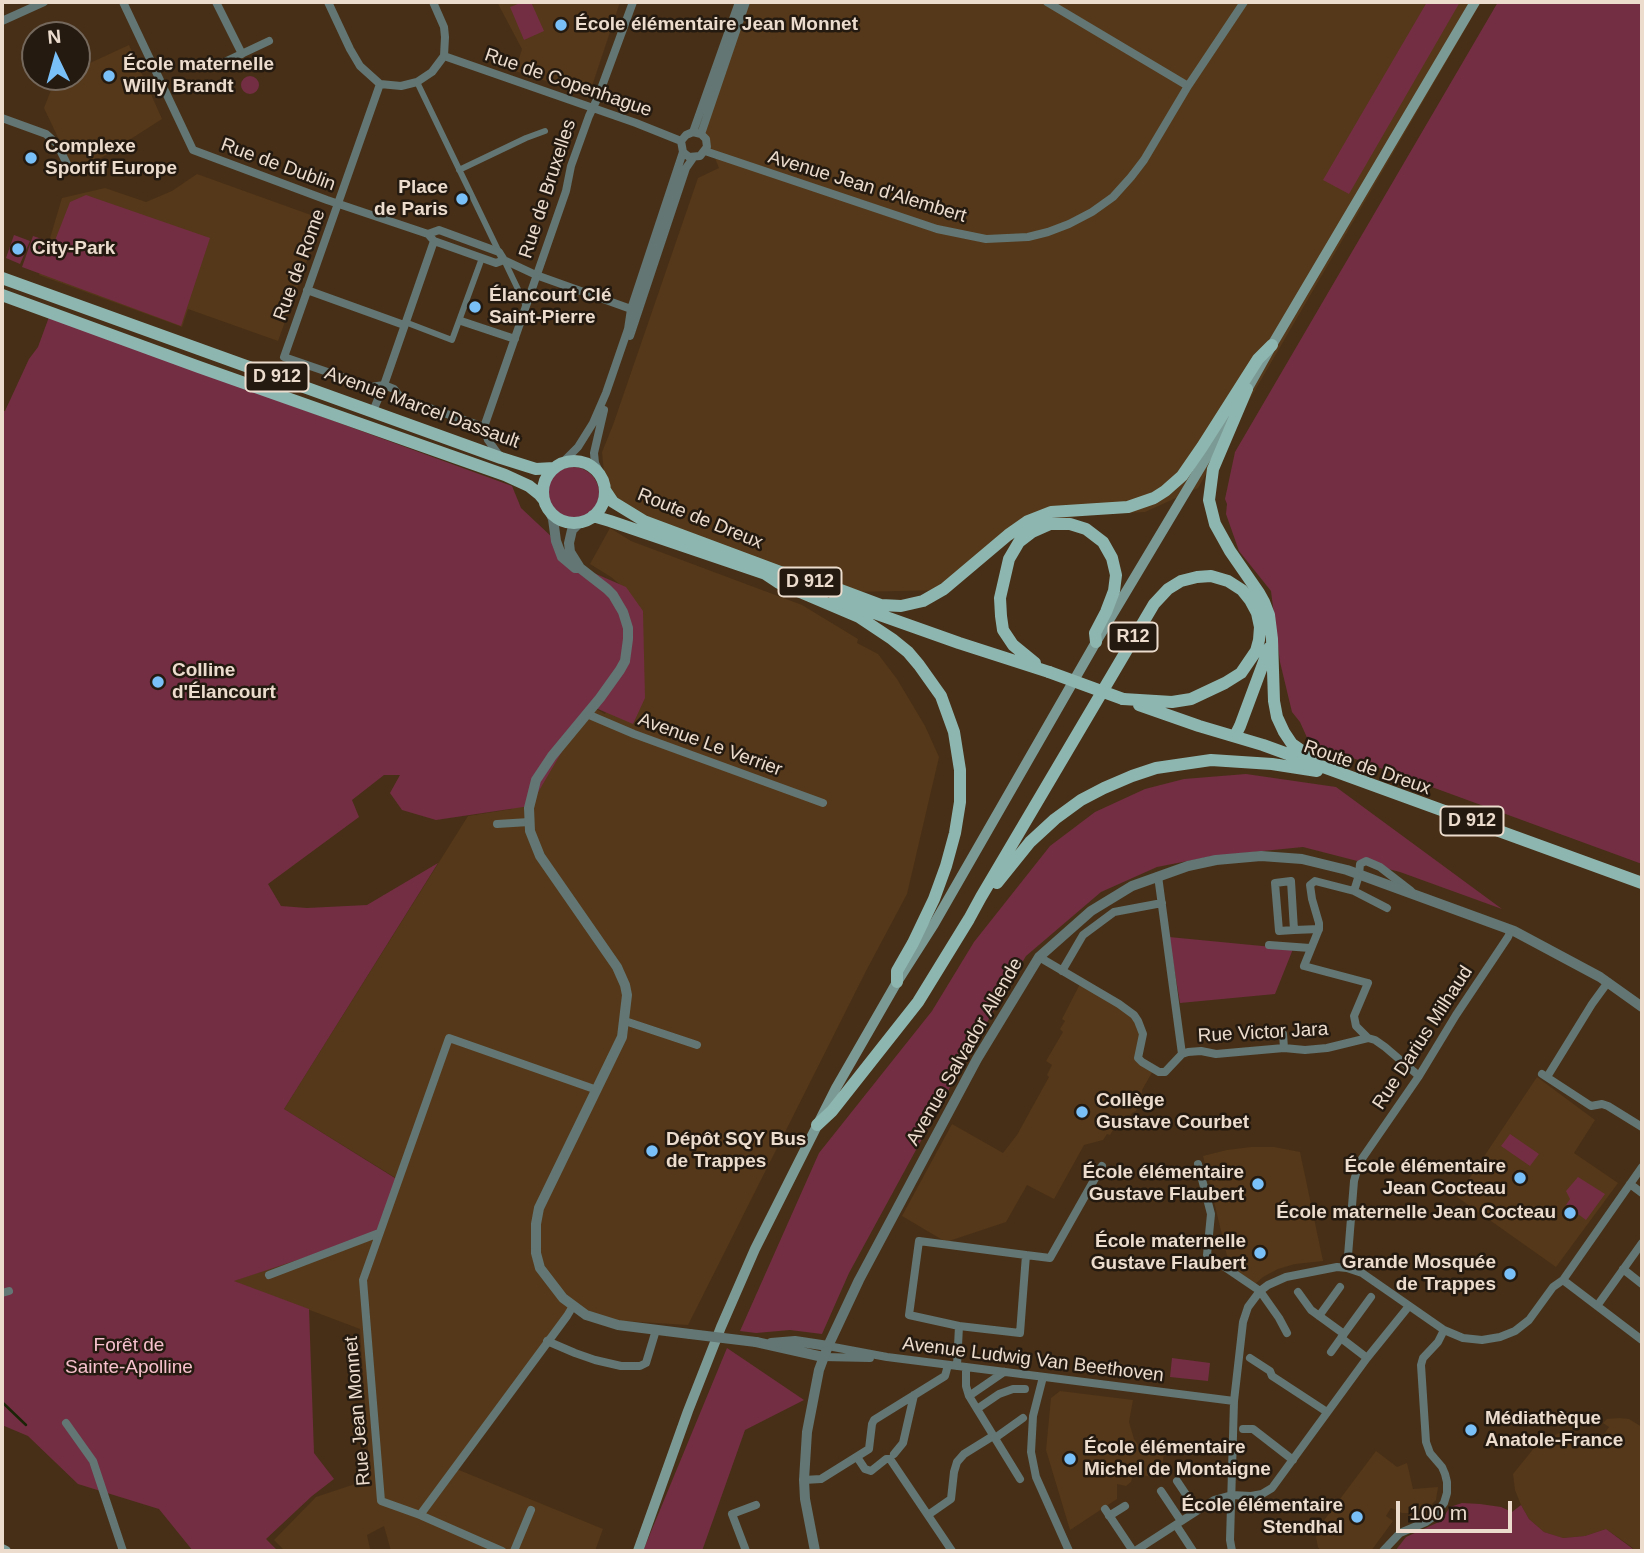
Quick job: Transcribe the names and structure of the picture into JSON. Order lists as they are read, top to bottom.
{
  "streets": {
    "main road": [
      "D 912",
      "Avenue Marcel Dassault",
      "Route de Dreux",
      "R12"
    ],
    "street": [
      "Rue de Copenhague",
      "Rue de Dublin",
      "Avenue Jean d'Alembert",
      "Rue de Bruxelles",
      "Rue de Rome",
      "Avenue Le Verrier",
      "Rue Victor Jara",
      "Rue Darius Milhaud",
      "Avenue Salvador Allende",
      "Avenue Ludwig Van Beethoven",
      "Rue Jean Monnet"
    ]
  },
  "crossings": [
    ["Rue de Copenhague", "Avenue Jean d'Alembert"],
    ["Rue de Copenhague", "Rue de Bruxelles"],
    ["Rue de Dublin", "Rue de Bruxelles"],
    ["Rue de Dublin", "Rue de Rome"],
    ["Avenue Marcel Dassault", "Route de Dreux"],
    ["Route de Dreux", "R12"],
    ["Rue Victor Jara", "Avenue Salvador Allende"],
    ["Rue Darius Milhaud", "Avenue Salvador Allende"],
    ["Avenue Salvador Allende", "Avenue Ludwig Van Beethoven"]
  ],
  "parks": ["Forêt de Sainte-Apolline"],
  "places": [
    "École élémentaire Jean Monnet",
    "École maternelle Willy Brandt",
    "Complexe Sportif Europe",
    "Place de Paris",
    "City-Park",
    "Élancourt Clé Saint-Pierre",
    "Colline d'Élancourt",
    "Collège Gustave Courbet",
    "Dépôt SQY Bus de Trappes",
    "École élémentaire Jean Cocteau",
    "École élémentaire Gustave Flaubert",
    "École maternelle Jean Cocteau",
    "École maternelle Gustave Flaubert",
    "Grande Mosquée de Trappes",
    "Médiathèque Anatole-France",
    "École élémentaire Michel de Montaigne",
    "École élémentaire Stendhal"
  ],
  "scale_bar": "100 m",
  "north": "top"
}
